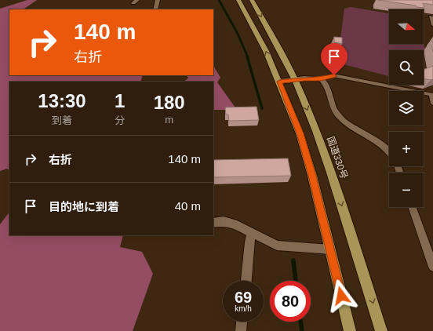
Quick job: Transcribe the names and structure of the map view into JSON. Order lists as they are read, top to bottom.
{
  "streets": {
    "highway": ["国道330号"]
  },
  "north": "right",
  "page": {
    "map_buttons": ["+", "−"],
    "turn": ["140 m", "右折"],
    "eta": [
      "13:30",
      "到着",
      "1",
      "分",
      "180",
      "m"
    ],
    "list": [
      {
        "name": "右折",
        "value": "140 m"
      },
      {
        "name": "目的地に到着",
        "value": "40 m"
      }
    ],
    "speed": "69 km/h",
    "limit": "80"
  }
}
